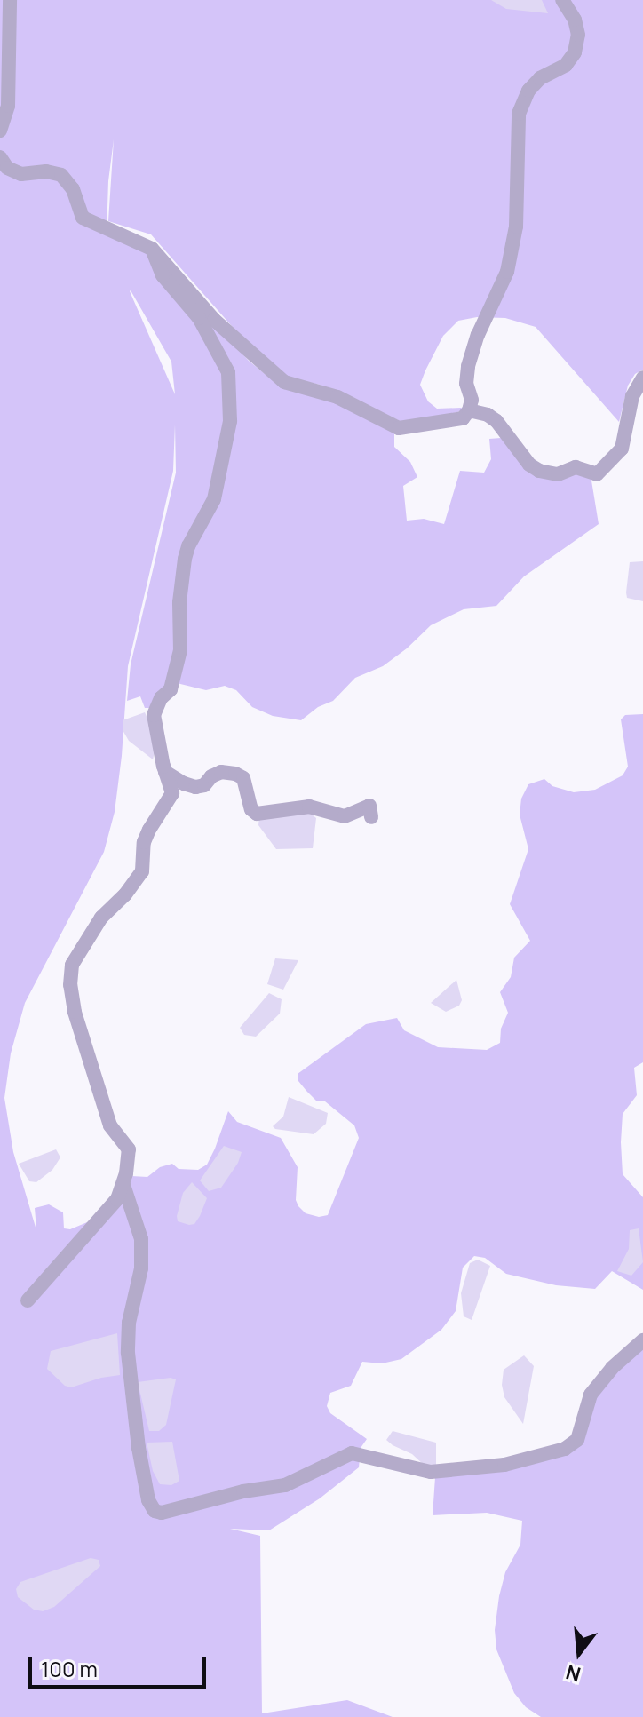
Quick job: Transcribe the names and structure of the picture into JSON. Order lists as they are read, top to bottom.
{
  "scale_bar": "100 m",
  "north": "bottom"
}
